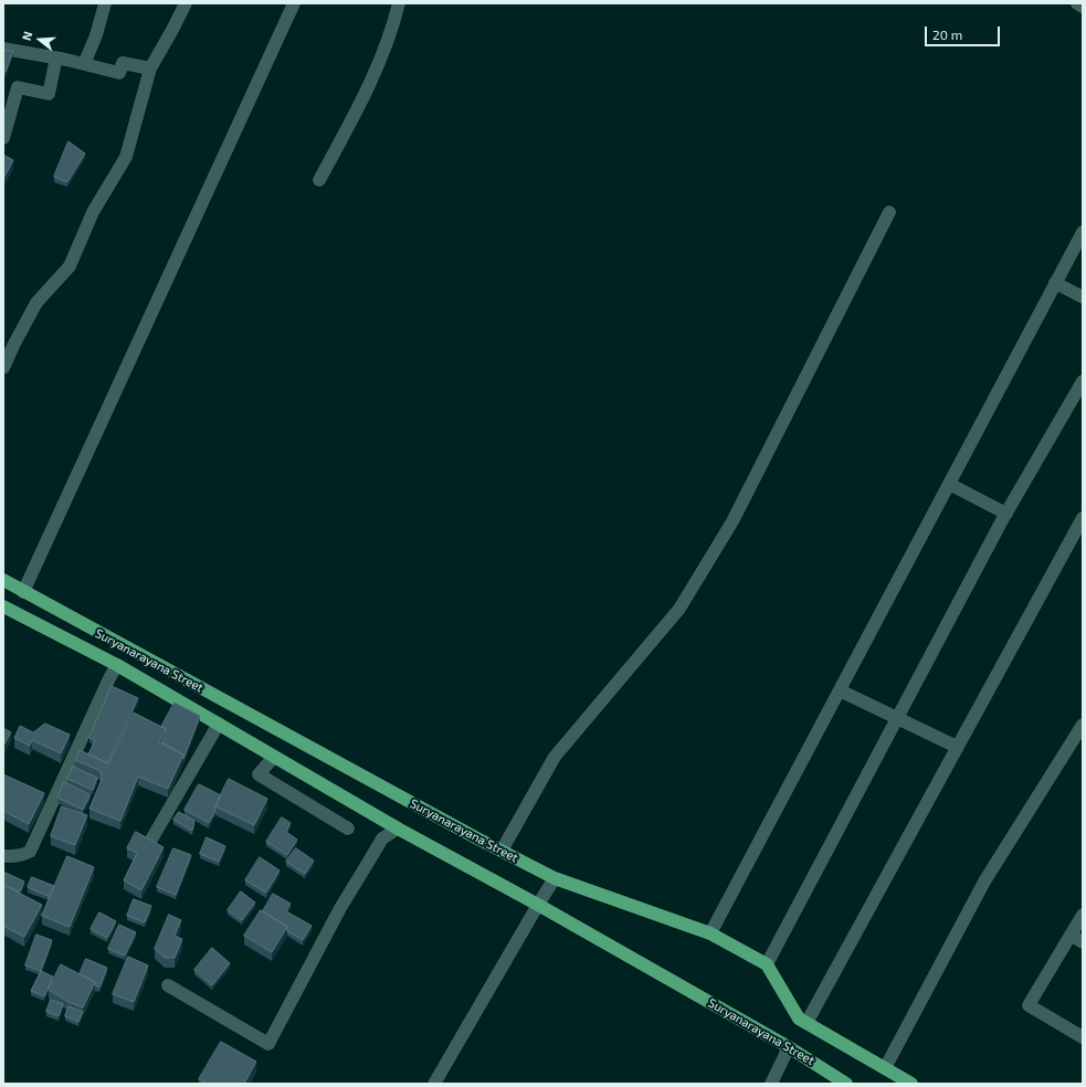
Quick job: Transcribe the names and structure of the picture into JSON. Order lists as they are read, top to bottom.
{
  "streets": {
    "main road": ["Suryanarayana Street"]
  },
  "scale_bar": "20 m",
  "north": "left"
}
